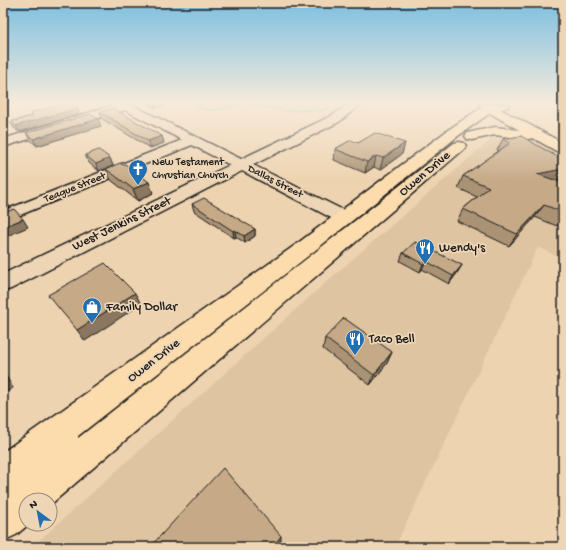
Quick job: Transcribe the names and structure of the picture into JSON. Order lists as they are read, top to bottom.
{
  "streets": {
    "highway": ["Owen Drive"],
    "street": ["Dallas Street", "Teague Street", "West Jenkins Street"]
  },
  "crossings": [
    ["Owen Drive", "Dallas Street"],
    ["Dallas Street", "Teague Street"],
    ["Dallas Street", "West Jenkins Street"]
  ],
  "places": {
    "church": ["New Testament Chrustian Church"],
    "restaurant": ["Wendy's", "Taco Bell"],
    "shop": ["Family Dollar"]
  },
  "north": "top left"
}
